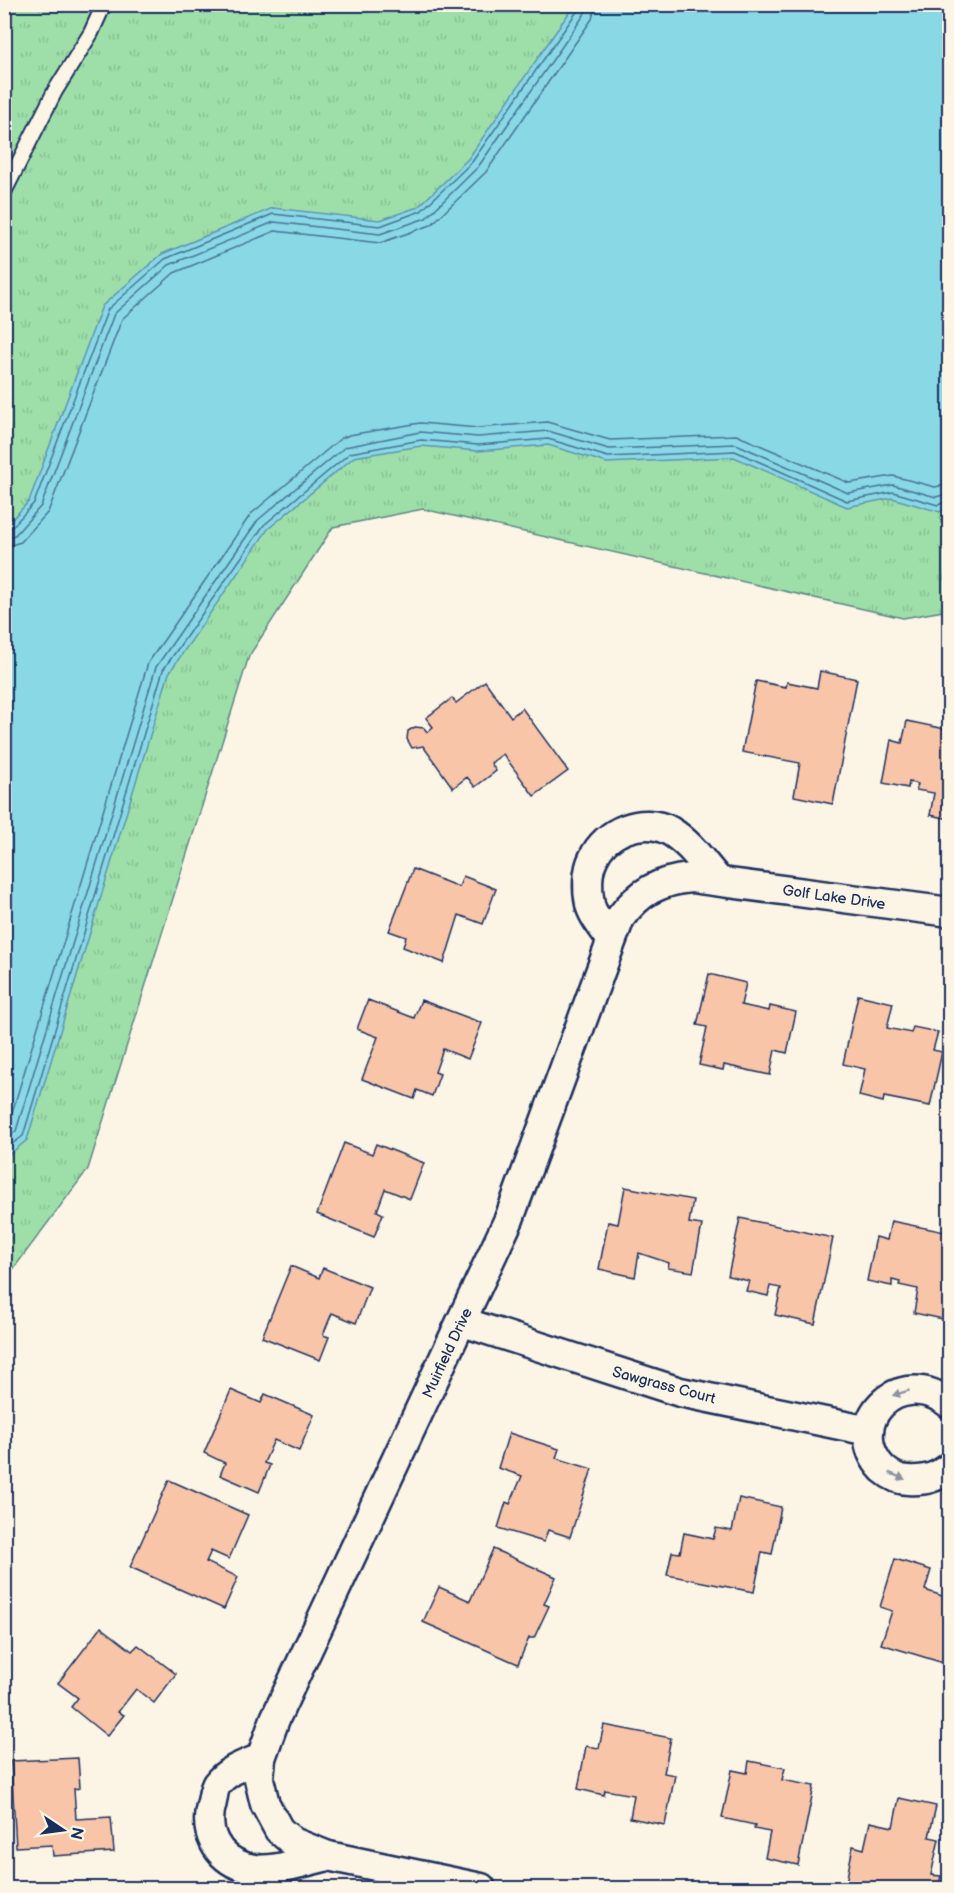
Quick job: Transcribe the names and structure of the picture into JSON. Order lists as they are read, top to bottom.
{
  "streets": {
    "street": ["Golf Lake Drive", "Muirfield Drive", "Sawgrass Court"]
  },
  "crossings": [
    ["Golf Lake Drive", "Muirfield Drive"],
    ["Muirfield Drive", "Sawgrass Court"]
  ],
  "north": "right"
}
